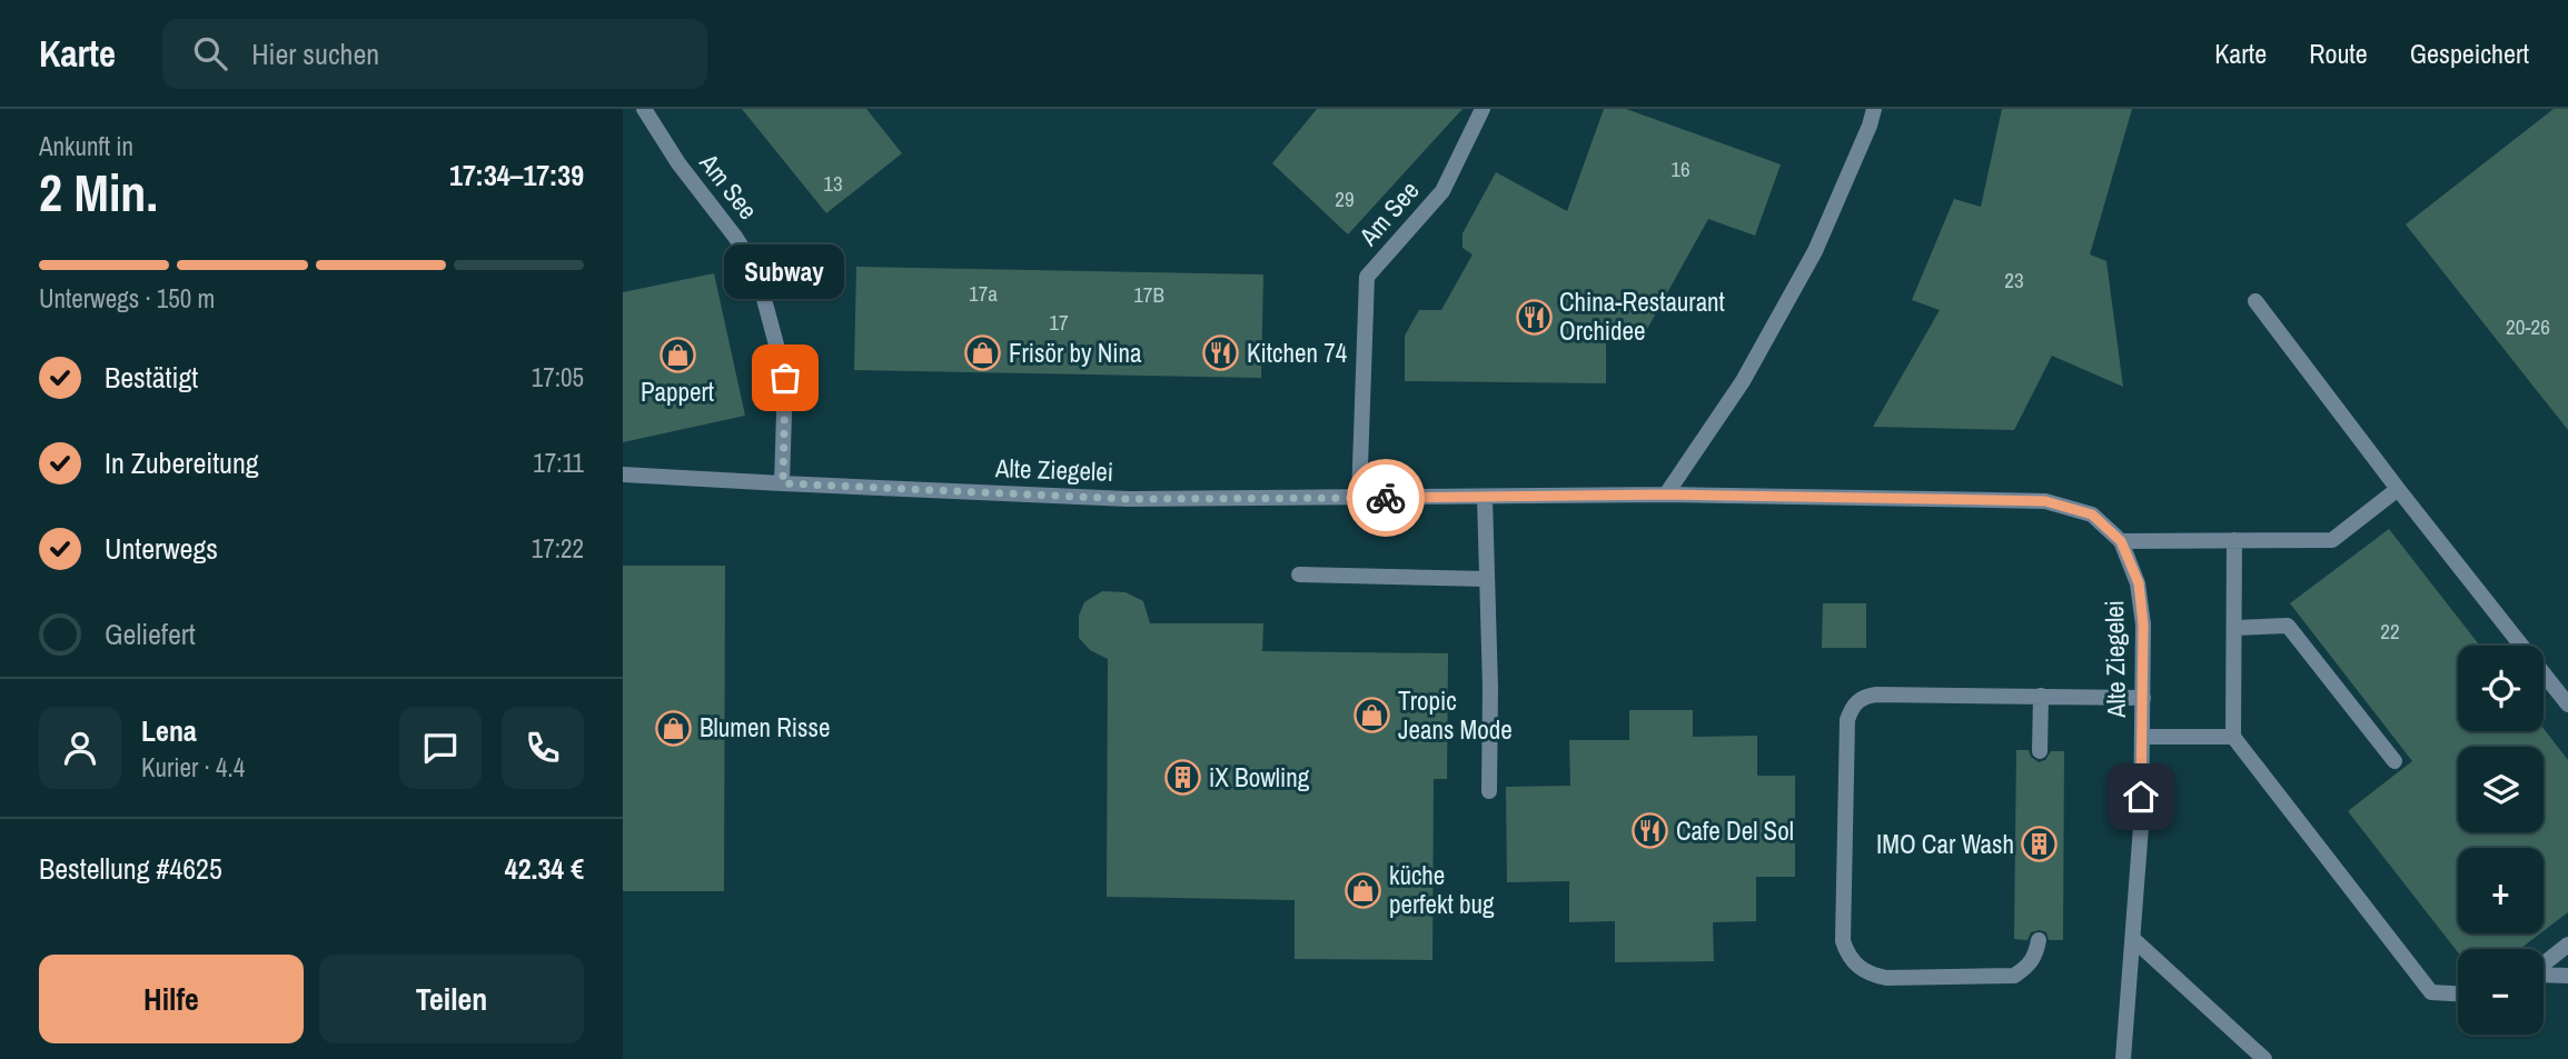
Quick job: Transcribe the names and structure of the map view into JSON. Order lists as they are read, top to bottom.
{
  "streets": {
    "street": ["Am See", "Alte Ziegelei"]
  },
  "crossings": [
    ["Am See", "Alte Ziegelei"]
  ],
  "places": {
    "restaurant": ["China-Restaurant Orchidee", "Kitchen 74", "Cafe Del Sol"],
    "shop": [
      "Frisör by Nina",
      "Pappert",
      "Tropic Jeans Mode",
      "Blumen Risse",
      "küche perfekt bug"
    ],
    "other": ["Subway"],
    "building": ["iX Bowling", "IMO Car Wash"]
  },
  "house_numbers": [
    "16",
    "13",
    "29",
    "23",
    "17a",
    "17B",
    "17",
    "20-26",
    "22"
  ],
  "page": {
    "header": "Karte",
    "search": "Hier suchen",
    "nav": ["Karte", "Route", "Gespeichert"],
    "heading": ["2 Min.", "Ankunft in", "17:34–17:39"],
    "panel": [
      "Lena",
      "Kurier · 4.4",
      "Bestellung #4625",
      "42.34 €"
    ],
    "bar": "Unterwegs · 150 m",
    "bubble": "Subway",
    "list": [
      ["Bestätigt", "17:05"],
      ["In Zubereitung", "17:11"],
      ["Unterwegs", "17:22"],
      "Geliefert"
    ],
    "map_buttons": ["+", "−"],
    "buttons": ["Hilfe", "Teilen"]
  }
}
